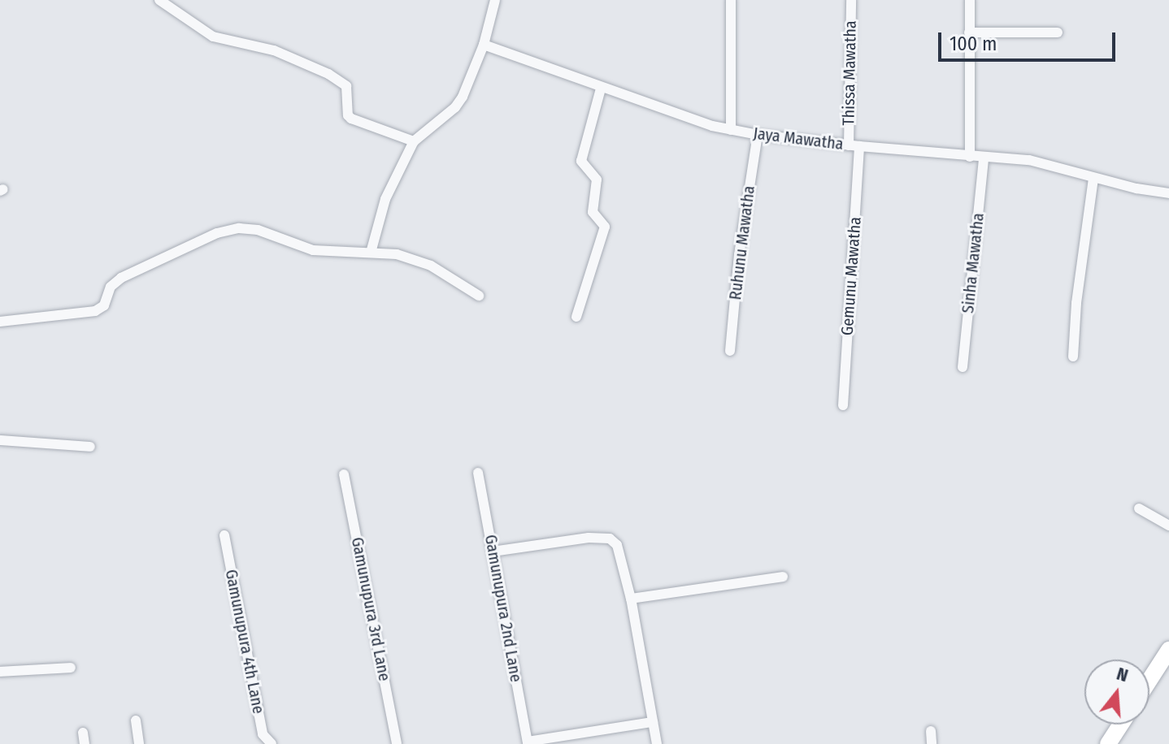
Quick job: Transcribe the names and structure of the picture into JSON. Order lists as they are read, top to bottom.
{
  "streets": {
    "street": [
      "Thissa Mawatha",
      "Jaya Mawatha",
      "Ruhunu Mawatha",
      "Sinha Mawatha",
      "Gemunu Mawatha",
      "Gamunupura 2nd Lane",
      "Gamunupura 3rd Lane",
      "Gamunupura 4th Lane"
    ]
  },
  "crossings": [
    ["Thissa Mawatha", "Jaya Mawatha"],
    ["Thissa Mawatha", "Gemunu Mawatha"],
    ["Jaya Mawatha", "Ruhunu Mawatha"],
    ["Jaya Mawatha", "Sinha Mawatha"],
    ["Jaya Mawatha", "Gemunu Mawatha"]
  ],
  "scale_bar": "100 m",
  "north": "top"
}
